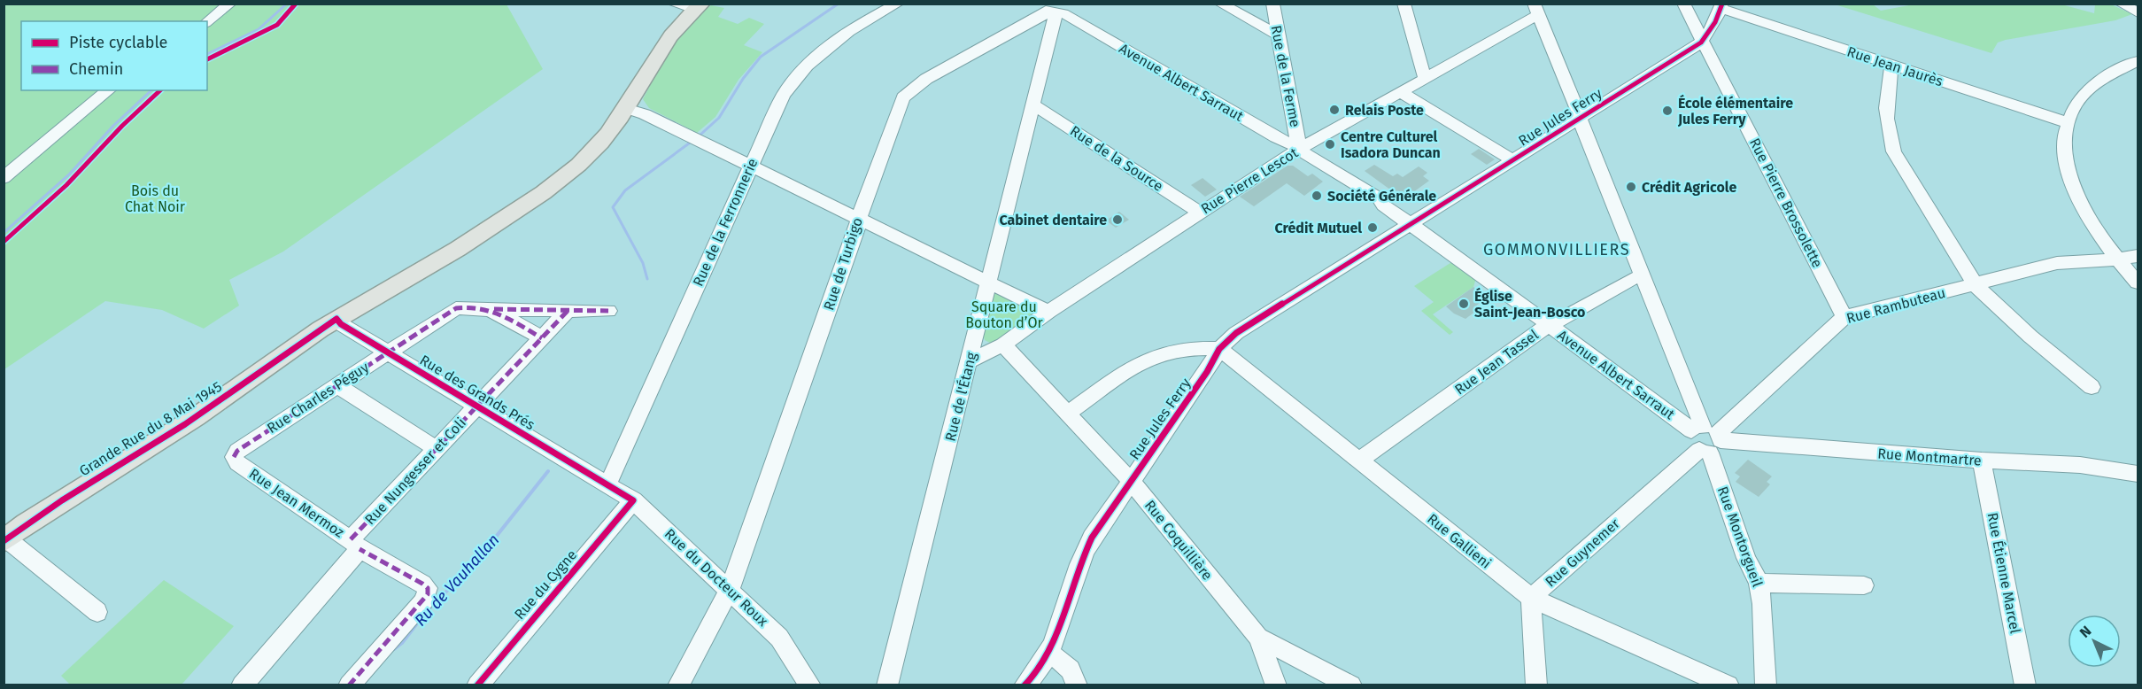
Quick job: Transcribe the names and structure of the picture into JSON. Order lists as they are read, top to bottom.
{
  "streets": {
    "main road": ["Grande Rue du 8 Mai 1945"],
    "street": [
      "Rue Jean Jaurès",
      "Rue de la Ferme",
      "Avenue Albert Sarraut",
      "Rue Jules Ferry",
      "Rue de la Source",
      "Rue Pierre Lescot",
      "Rue Pierre Brossolette",
      "Rue de la Ferronnerie",
      "Rue de Turbigo",
      "Rue Rambuteau",
      "Rue Jean Tassel",
      "Rue des Grands Prés",
      "Rue de l'Étang",
      "Rue Charles Péguy",
      "Rue Montmartre",
      "Rue Nungesser et Coli",
      "Rue Jean Mermoz",
      "Rue Montorgueil",
      "Rue Coquillière",
      "Rue Gallieni",
      "Rue Guynemer",
      "Rue Étienne Marcel",
      "Rue du Docteur Roux",
      "Rue du Cygne"
    ]
  },
  "crossings": [
    ["Rue Jean Jaurès", "Rue Jules Ferry"],
    ["Rue de la Ferme", "Avenue Albert Sarraut"],
    ["Rue de la Ferme", "Rue Pierre Lescot"],
    ["Avenue Albert Sarraut", "Rue Jules Ferry"],
    ["Avenue Albert Sarraut", "Rue Pierre Lescot"],
    ["Avenue Albert Sarraut", "Rue de Turbigo"],
    ["Avenue Albert Sarraut", "Rue Rambuteau"],
    ["Avenue Albert Sarraut", "Rue Jean Tassel"],
    ["Avenue Albert Sarraut", "Rue de l'Étang"],
    ["Avenue Albert Sarraut", "Rue Montmartre"],
    ["Avenue Albert Sarraut", "Rue Montorgueil"],
    ["Avenue Albert Sarraut", "Rue Guynemer"],
    ["Rue Jules Ferry", "Rue Pierre Brossolette"],
    ["Rue Jules Ferry", "Rue Montorgueil"],
    ["Rue Jules Ferry", "Rue Coquillière"],
    ["Rue Jules Ferry", "Rue Gallieni"],
    ["Rue de la Source", "Rue Pierre Lescot"],
    ["Rue de la Source", "Rue de l'Étang"],
    ["Rue Pierre Lescot", "Rue de l'Étang"],
    ["Rue Pierre Lescot", "Rue Montorgueil"],
    ["Rue Pierre Lescot", "Rue Coquillière"],
    ["Rue Pierre Brossolette", "Rue Rambuteau"],
    ["Rue de la Ferronnerie", "Rue des Grands Prés"],
    ["Rue de la Ferronnerie", "Rue du Docteur Roux"],
    ["Rue de Turbigo", "Rue de l'Étang"],
    ["Rue de Turbigo", "Rue du Docteur Roux"],
    ["Rue Rambuteau", "Rue Montmartre"],
    ["Rue Rambuteau", "Rue Montorgueil"],
    ["Rue Rambuteau", "Rue Guynemer"],
    ["Rue Jean Tassel", "Rue Montorgueil"],
    ["Rue Jean Tassel", "Rue Gallieni"],
    ["Rue des Grands Prés", "Rue Charles Péguy"],
    ["Rue des Grands Prés", "Grande Rue du 8 Mai 1945"],
    ["Rue des Grands Prés", "Rue Nungesser et Coli"],
    ["Rue des Grands Prés", "Rue du Docteur Roux"],
    ["Rue Charles Péguy", "Rue Nungesser et Coli"],
    ["Rue Charles Péguy", "Rue Jean Mermoz"],
    ["Rue Montmartre", "Rue Montorgueil"],
    ["Rue Montmartre", "Rue Guynemer"],
    ["Rue Montmartre", "Rue Étienne Marcel"],
    ["Rue Nungesser et Coli", "Rue Jean Mermoz"],
    ["Rue Montorgueil", "Rue Guynemer"],
    ["Rue Gallieni", "Rue Guynemer"],
    ["Rue du Docteur Roux", "Rue du Cygne"]
  ],
  "districts": ["GOMMONVILLIERS"],
  "water": ["Ru de Vauhallan"],
  "parks": ["Bois du Chat Noir", "Square du Bouton d’Or"],
  "places": [
    "Relais Poste",
    "École élémentaire Jules Ferry",
    "Centre Culturel Isadora Duncan",
    "Crédit Agricole",
    "Société Générale",
    "Cabinet dentaire",
    "Crédit Mutuel",
    "Église Saint-Jean-Bosco"
  ],
  "legend": ["Piste cyclable", "Chemin"],
  "north": "top left"
}
